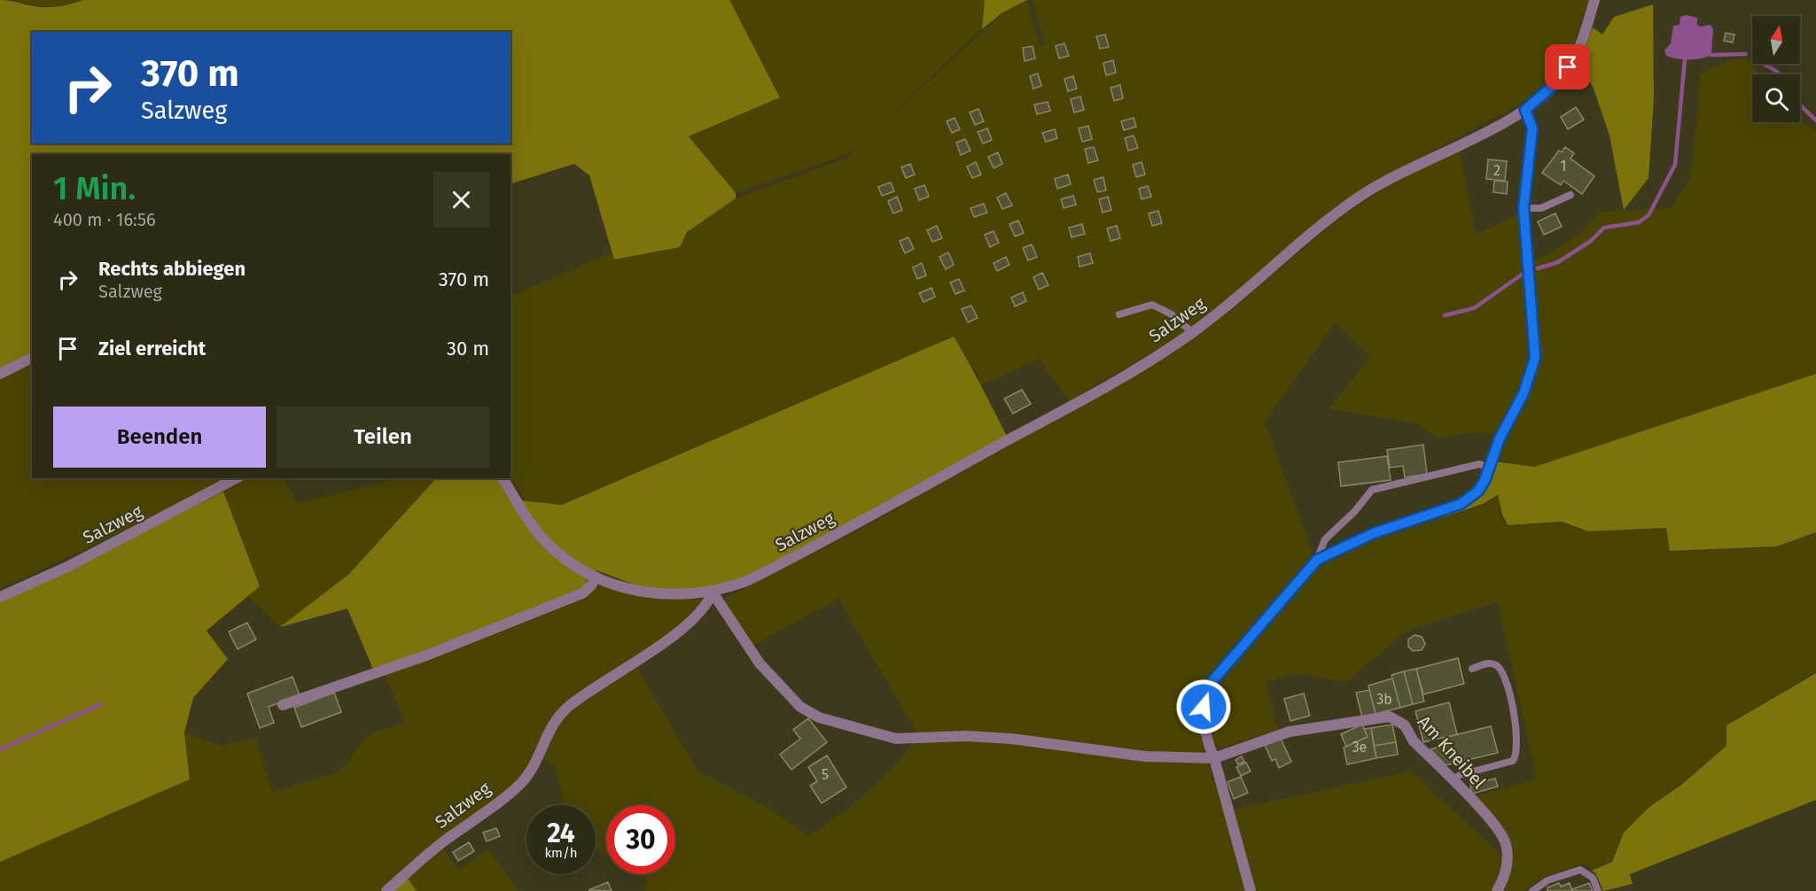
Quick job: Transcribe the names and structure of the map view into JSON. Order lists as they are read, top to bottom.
{
  "streets": {
    "street": ["Salzweg", "Am Kneibel"]
  },
  "house_numbers": [
    "1",
    "2",
    "3b",
    "3e",
    "5"
  ],
  "north": "top",
  "page": {
    "turn": ["370 m", "Salzweg"],
    "heading": ["1 Min.", "400 m · 16:56"],
    "list": [
      {
        "name": "Rechts abbiegen",
        "note": "Salzweg",
        "value": "370 m"
      },
      {
        "name": "Ziel erreicht",
        "value": "30 m"
      }
    ],
    "buttons": ["Beenden", "Teilen"],
    "speed": "24 km/h",
    "limit": "30"
  }
}
